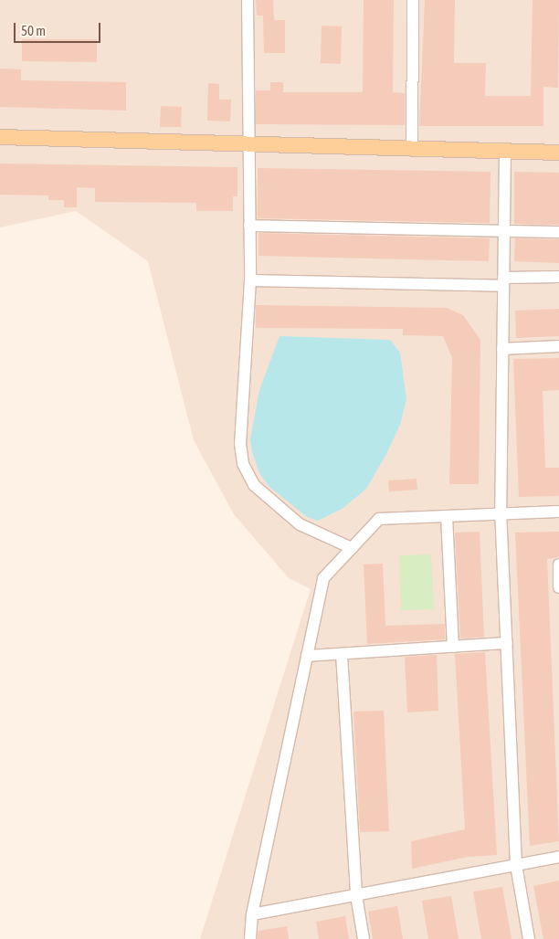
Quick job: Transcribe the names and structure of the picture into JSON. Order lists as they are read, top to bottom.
{
  "scale_bar": "50 m"
}
